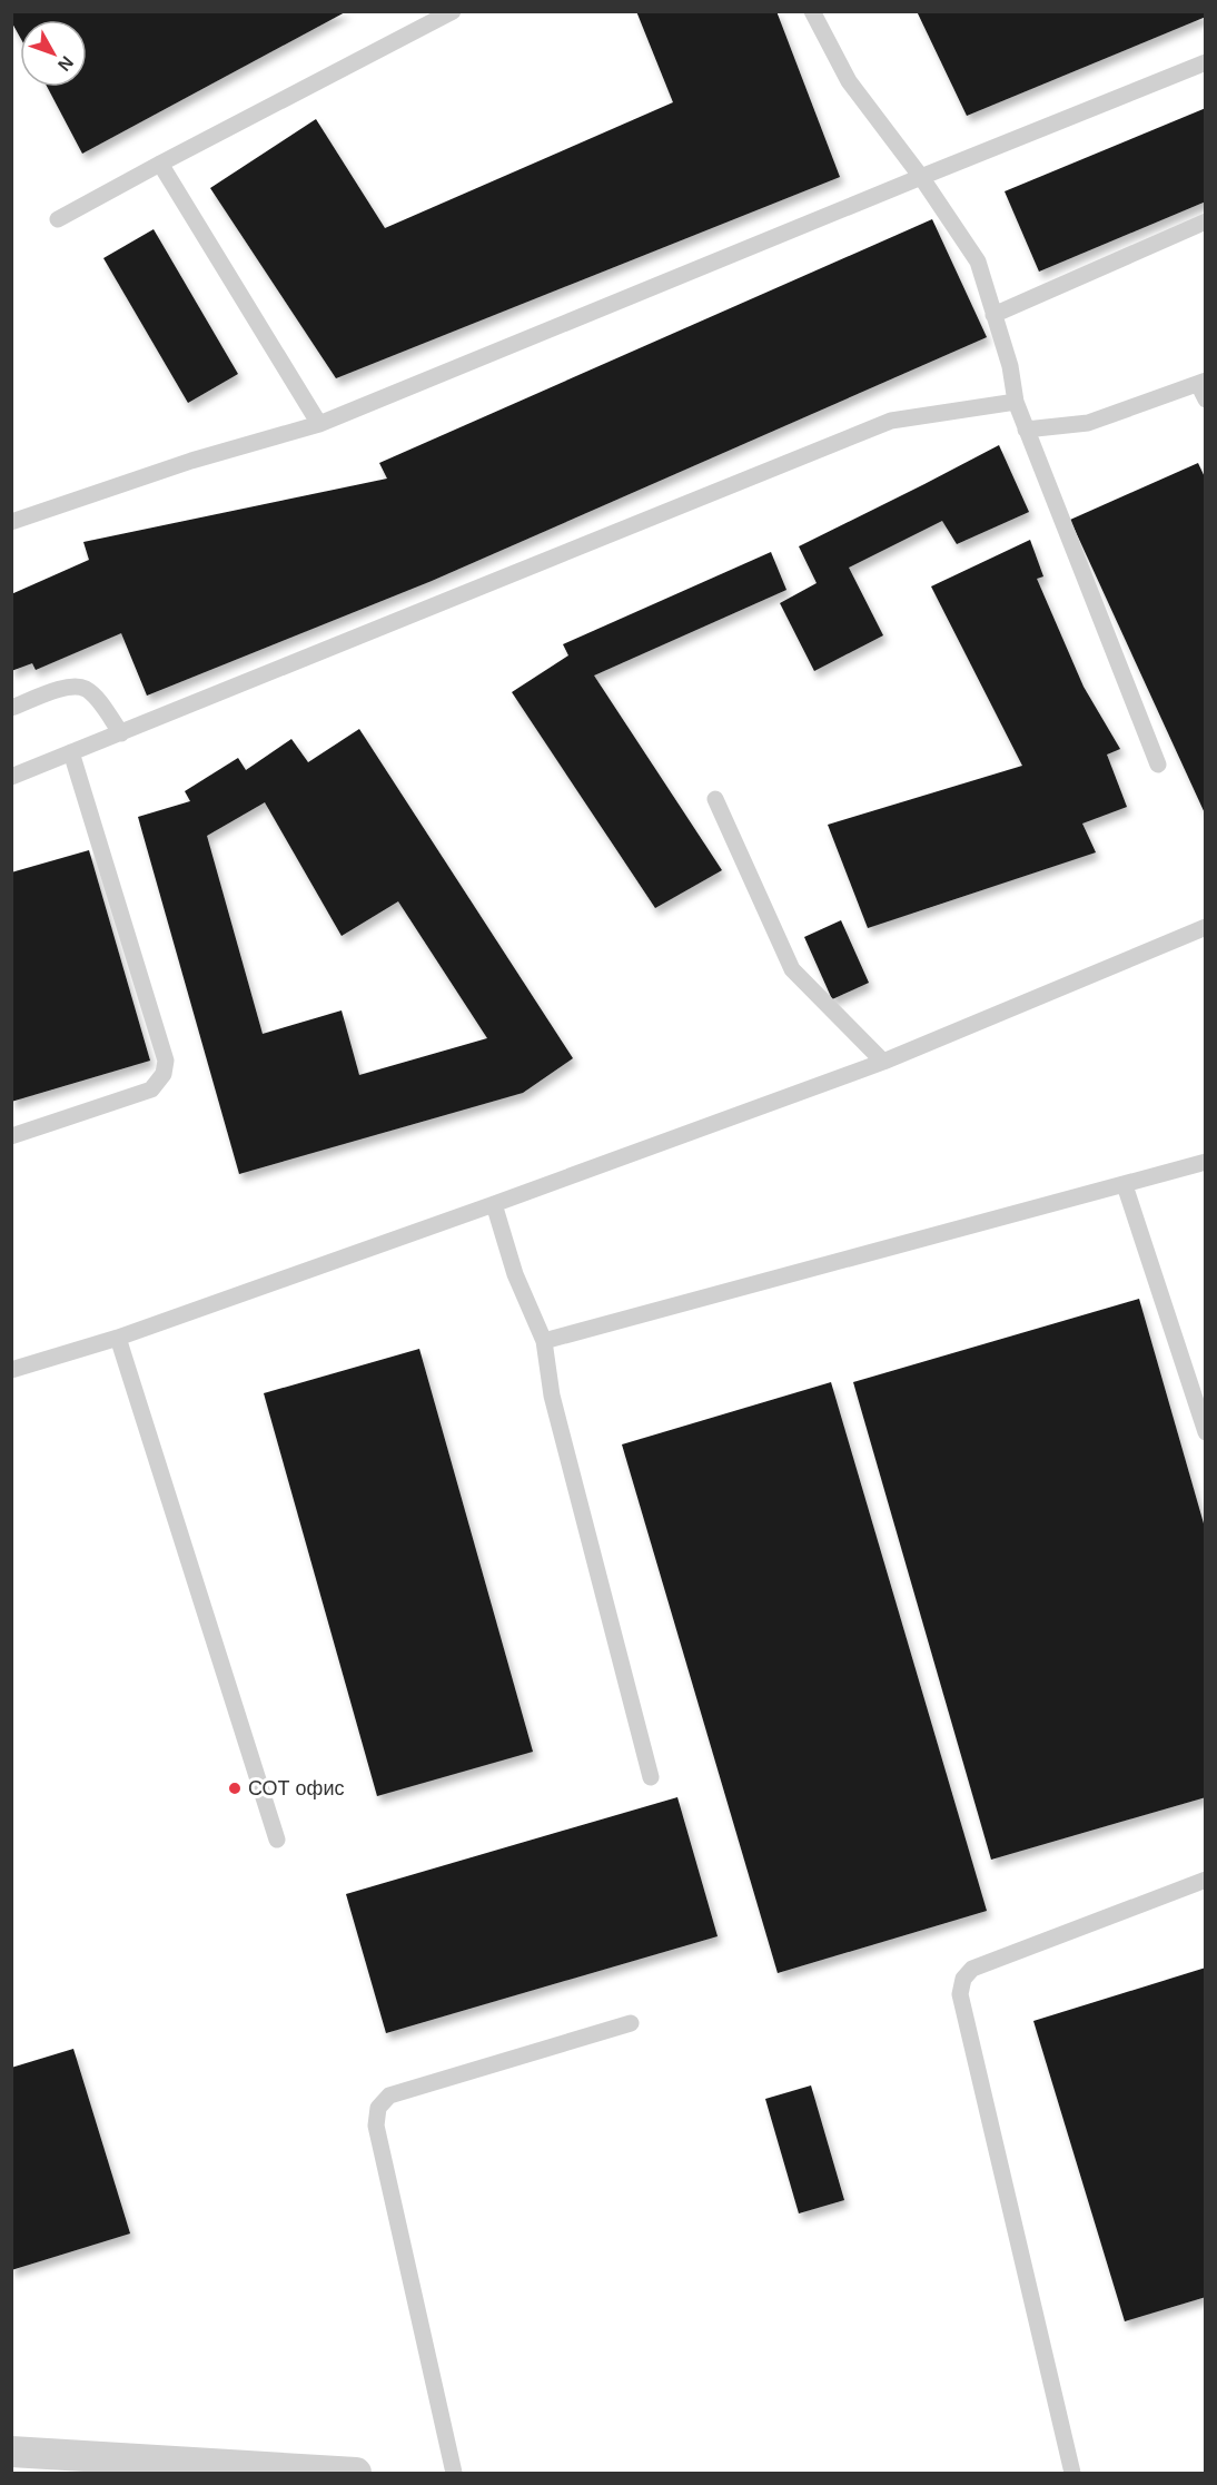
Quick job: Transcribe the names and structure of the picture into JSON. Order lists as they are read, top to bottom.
{
  "places": ["СОТ офис"],
  "north": "bottom right"
}
